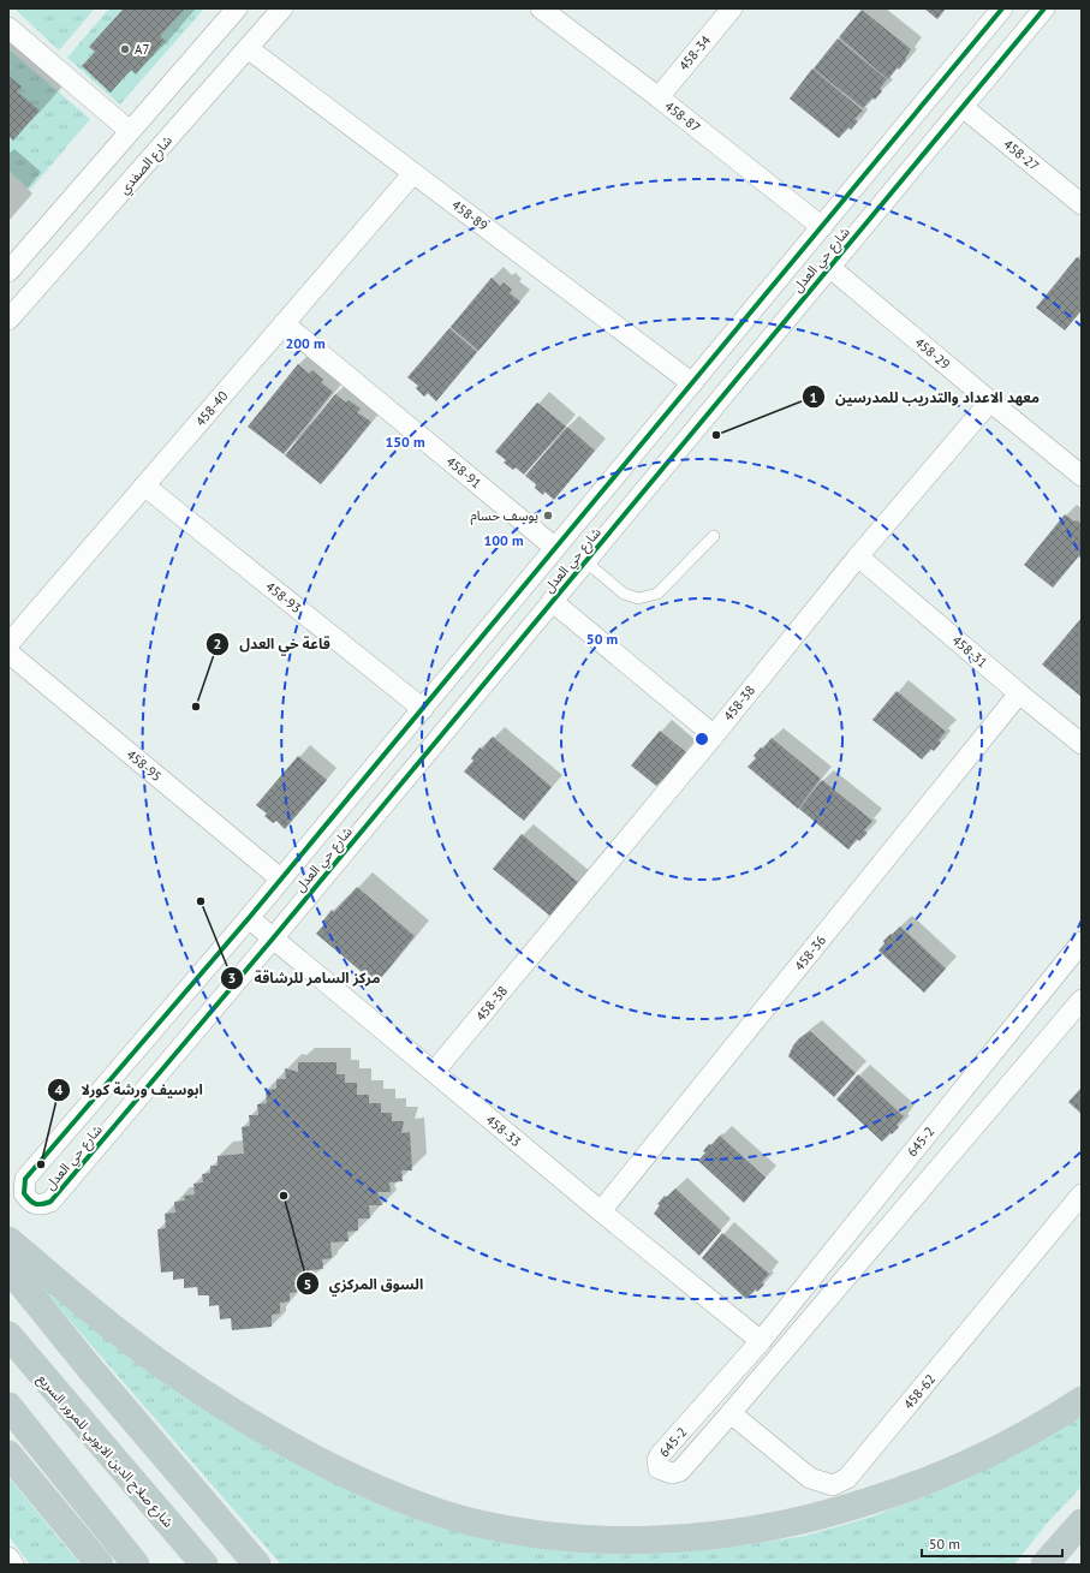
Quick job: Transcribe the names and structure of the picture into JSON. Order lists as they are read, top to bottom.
{
  "streets": {
    "highway": ["شارع صلاح الدين الايوبي للمرور السريع"],
    "street": [
      "458-34",
      "458-87",
      "458-27",
      "شارع الصفدي",
      "458-89",
      "شارع حي العدل",
      "458-29",
      "458-40",
      "458-91",
      "458-93",
      "458-31",
      "458-38",
      "458-95",
      "458-36",
      "458-33",
      "645-2",
      "458-62"
    ]
  },
  "crossings": [
    ["458-34", "458-87"],
    ["458-87", "شارع حي العدل"],
    ["458-27", "شارع حي العدل"],
    ["شارع الصفدي", "458-89"],
    ["458-89", "شارع حي العدل"],
    ["458-89", "458-40"],
    ["شارع حي العدل", "458-29"],
    ["شارع حي العدل", "458-91"],
    ["شارع حي العدل", "458-93"],
    ["شارع حي العدل", "458-95"],
    ["شارع حي العدل", "458-33"],
    ["458-29", "458-38"],
    ["458-40", "458-91"],
    ["458-40", "458-93"],
    ["458-31", "458-38"],
    ["458-31", "458-36"],
    ["458-38", "458-33"],
    ["458-36", "458-33"],
    ["458-33", "645-2"],
    ["645-2", "458-62"]
  ],
  "places": [
    "A7",
    "معهد الاعداد والتدريب للمدرسين",
    "يوسف حسام",
    "قاعة حي العدل",
    "مركز السامر للرشاقة",
    "ابوسيف ورشة كورلا",
    "السوق المركزي"
  ],
  "scale_bar": "50 m",
  "rings": [
    "200 m",
    "150 m",
    "100 m",
    "50 m"
  ]
}
